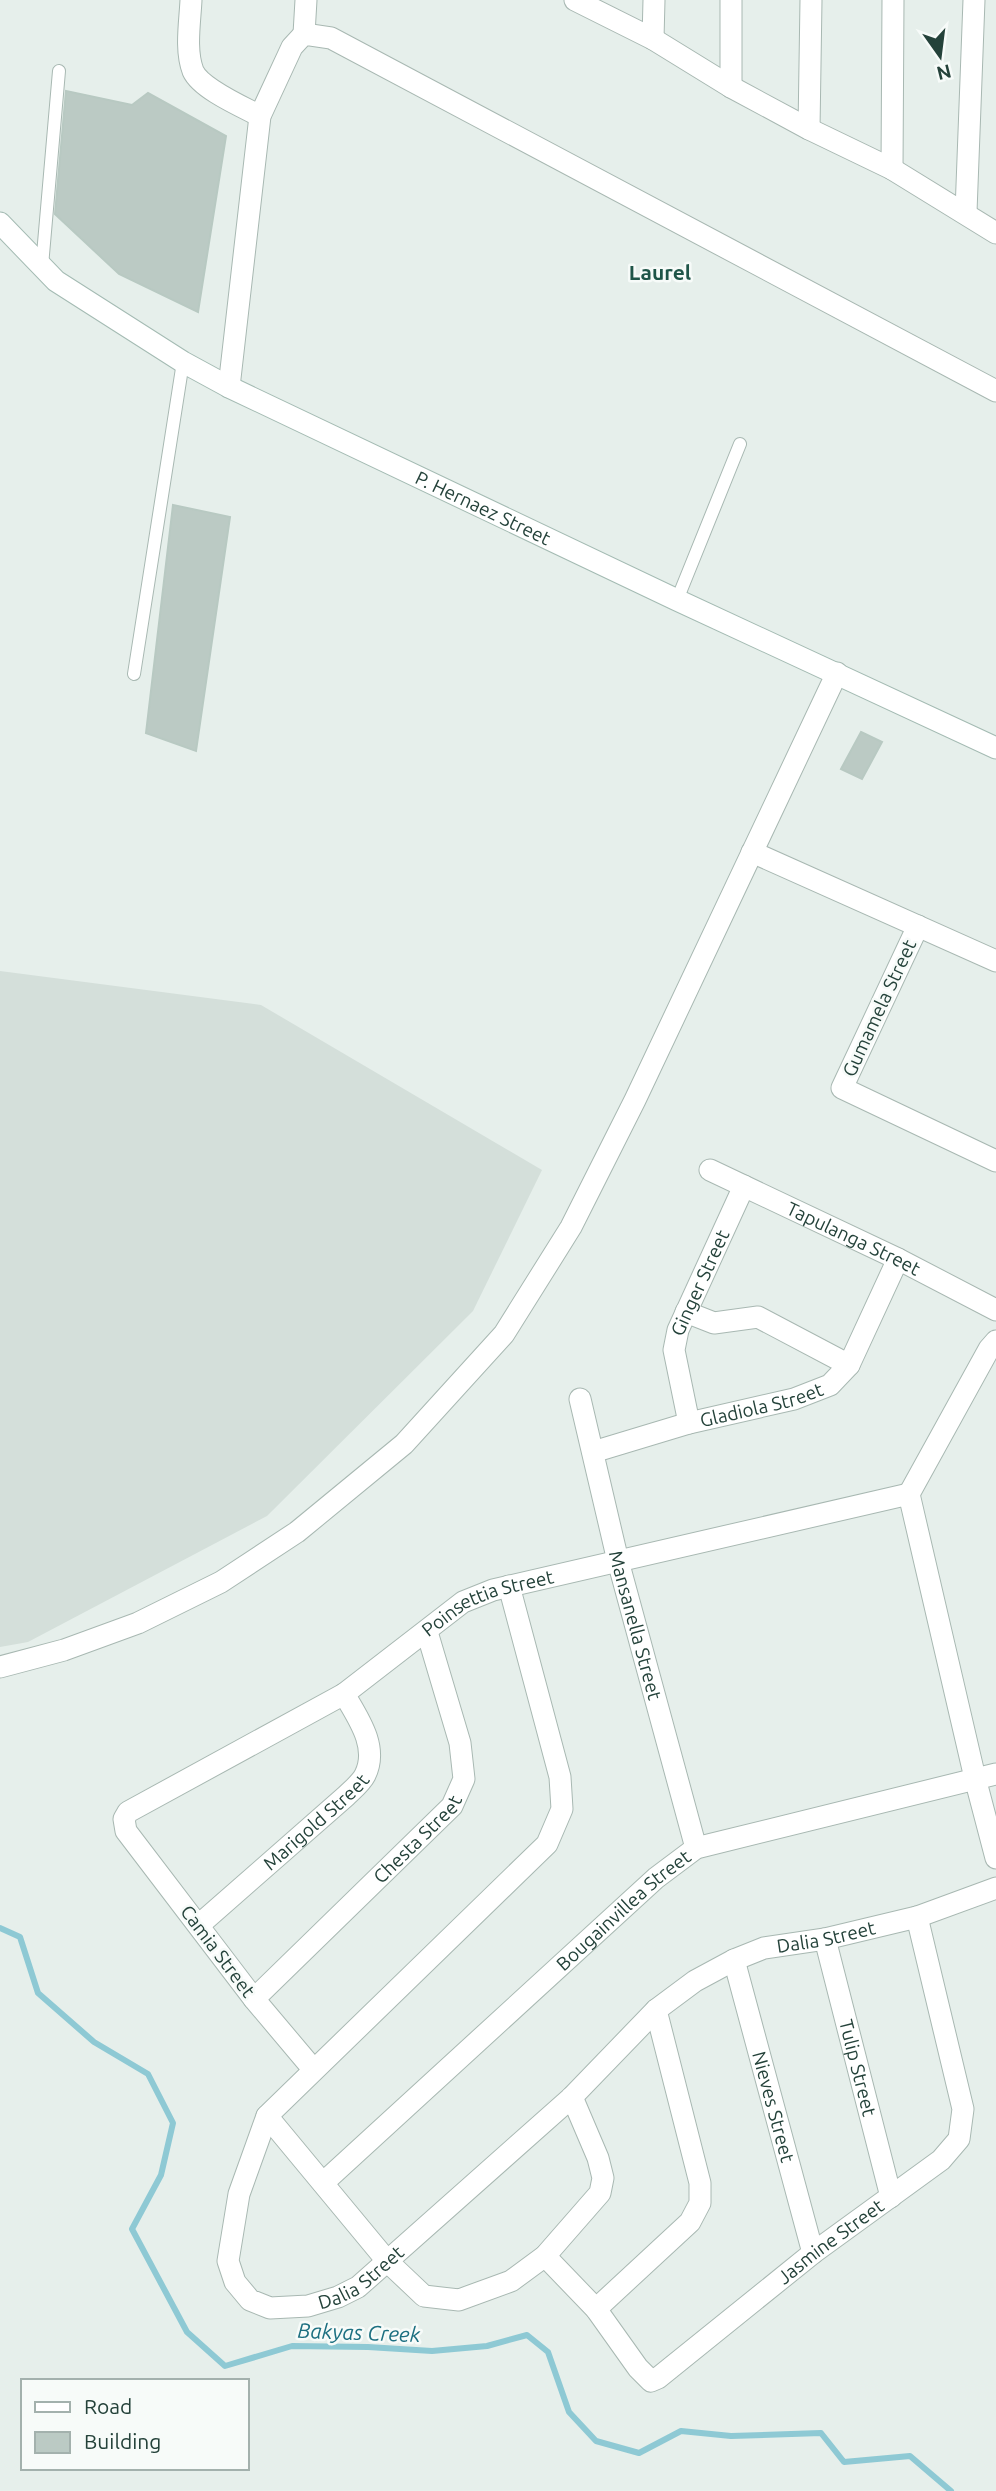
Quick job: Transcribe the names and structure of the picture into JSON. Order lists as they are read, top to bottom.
{
  "streets": {
    "street": [
      "P. Hernaez Street",
      "Gumamela Street",
      "Tapulanga Street",
      "Ginger Street",
      "Gladiola Street",
      "Poinsettia Street",
      "Mansanella Street",
      "Marigold Street",
      "Chesta Street",
      "Bougainvillea Street",
      "Dalia Street",
      "Camia Street",
      "Tulip Street",
      "Nieves Street",
      "Jasmine Street"
    ]
  },
  "crossings": [
    ["Tapulanga Street", "Ginger Street"],
    ["Tapulanga Street", "Gladiola Street"],
    ["Ginger Street", "Gladiola Street"],
    ["Gladiola Street", "Mansanella Street"],
    ["Poinsettia Street", "Mansanella Street"],
    ["Poinsettia Street", "Marigold Street"],
    ["Poinsettia Street", "Chesta Street"],
    ["Poinsettia Street", "Dalia Street"],
    ["Poinsettia Street", "Camia Street"],
    ["Mansanella Street", "Bougainvillea Street"],
    ["Marigold Street", "Camia Street"],
    ["Chesta Street", "Camia Street"],
    ["Dalia Street", "Camia Street"],
    ["Dalia Street", "Tulip Street"],
    ["Dalia Street", "Nieves Street"],
    ["Dalia Street", "Jasmine Street"],
    ["Tulip Street", "Jasmine Street"],
    ["Nieves Street", "Jasmine Street"]
  ],
  "districts": ["Laurel"],
  "water": ["Bakyas Creek"],
  "legend": ["Road", "Building"],
  "north": "bottom"
}
